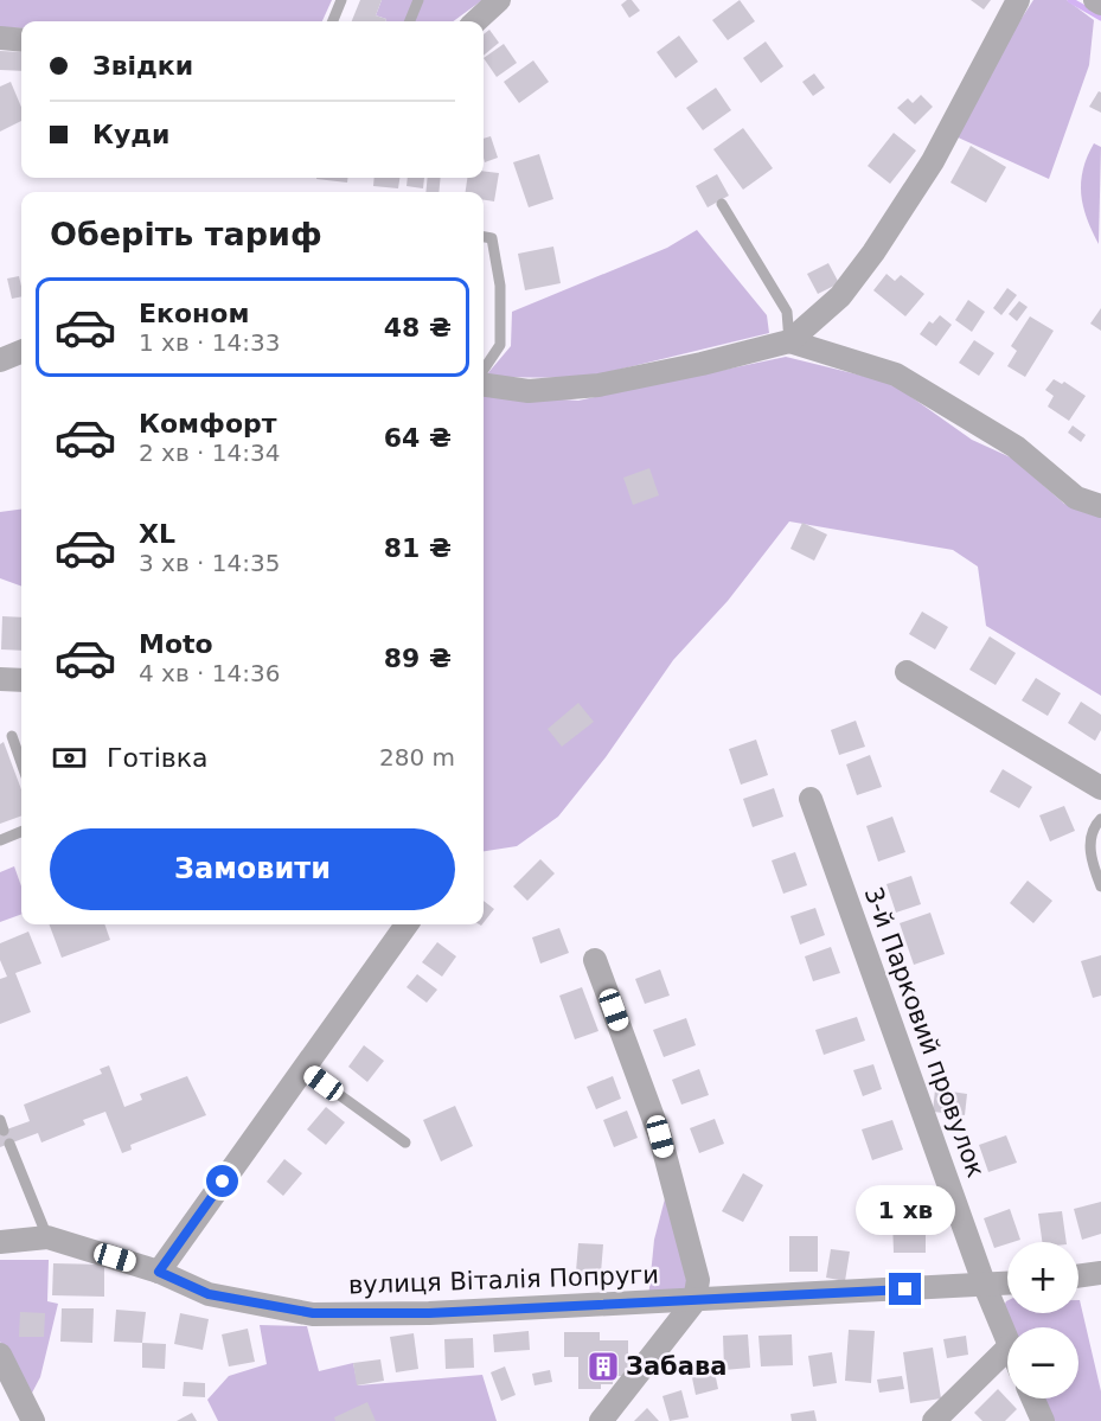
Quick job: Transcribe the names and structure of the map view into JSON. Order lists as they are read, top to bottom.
{
  "streets": {
    "street": ["3-й Парковий провулок", "вулиця Віталія Попруги"]
  },
  "crossings": [
    ["3-й Парковий провулок", "вулиця Віталія Попруги"]
  ],
  "places": {
    "building": ["Забава"]
  },
  "page": {
    "banner": ["Звідки", "Куди"],
    "heading": "Оберіть тариф",
    "list": [
      {
        "name": "Економ",
        "note": "1 хв · 14:33",
        "value": "48 ₴"
      },
      {
        "name": "Комфорт",
        "note": "2 хв · 14:34",
        "value": "64 ₴"
      },
      {
        "name": "XL",
        "note": "3 хв · 14:35",
        "value": "81 ₴"
      },
      {
        "name": "Moto",
        "note": "4 хв · 14:36",
        "value": "89 ₴"
      }
    ],
    "pay": ["Готівка", "280 m"],
    "buttons": "Замовити",
    "bubble": "1 хв",
    "map_buttons": ["+", "−"]
  }
}
